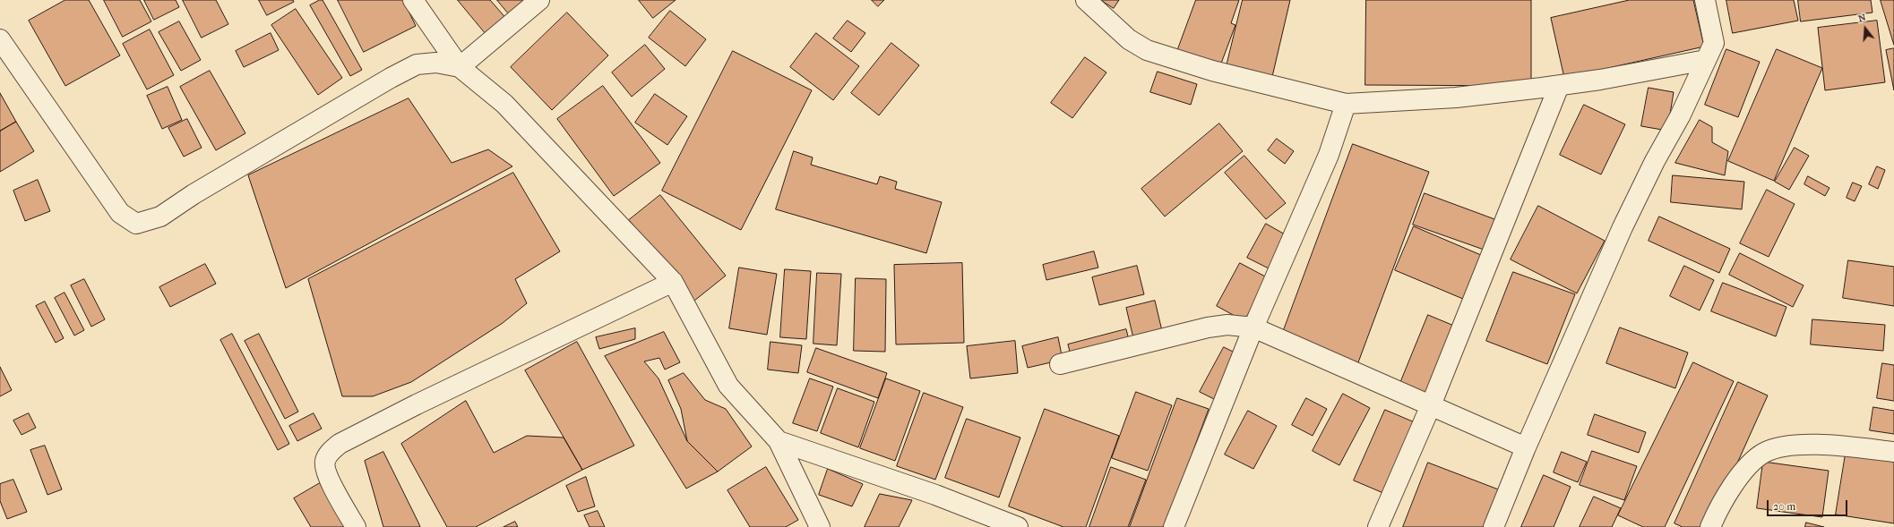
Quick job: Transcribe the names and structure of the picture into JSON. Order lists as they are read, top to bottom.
{
  "scale_bar": "20 m",
  "north": "top"
}
